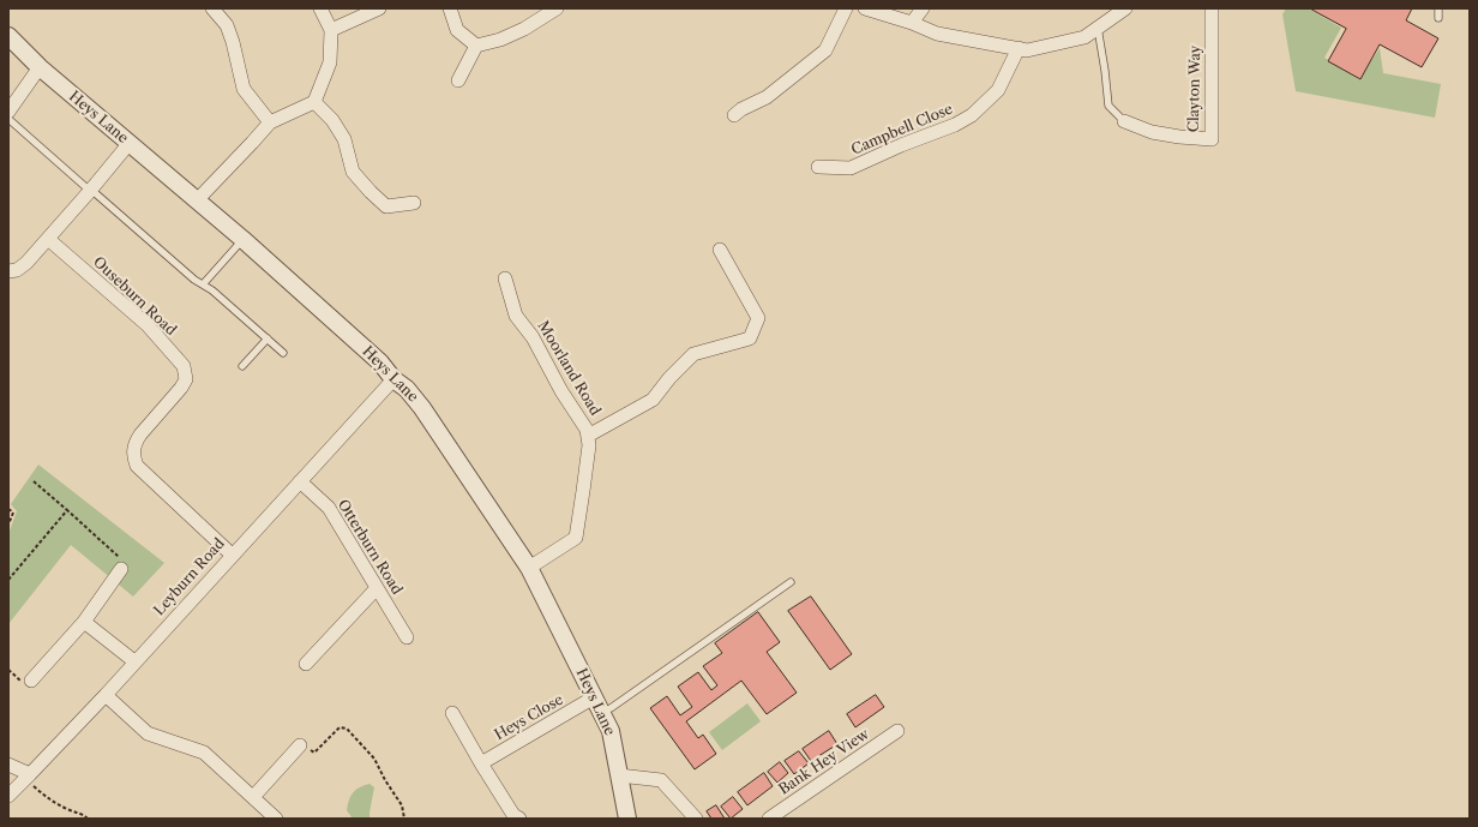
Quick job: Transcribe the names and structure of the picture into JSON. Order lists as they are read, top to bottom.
{
  "streets": {
    "street": [
      "Clayton Way",
      "Heys Lane",
      "Campbell Close",
      "Ouseburn Road",
      "Moorland Road",
      "Otterburn Road",
      "Leyburn Road",
      "Heys Close",
      "Bank Hey View"
    ]
  },
  "crossings": [
    ["Heys Lane", "Moorland Road"],
    ["Heys Lane", "Leyburn Road"],
    ["Heys Lane", "Heys Close"],
    ["Ouseburn Road", "Leyburn Road"],
    ["Otterburn Road", "Leyburn Road"]
  ]
}
